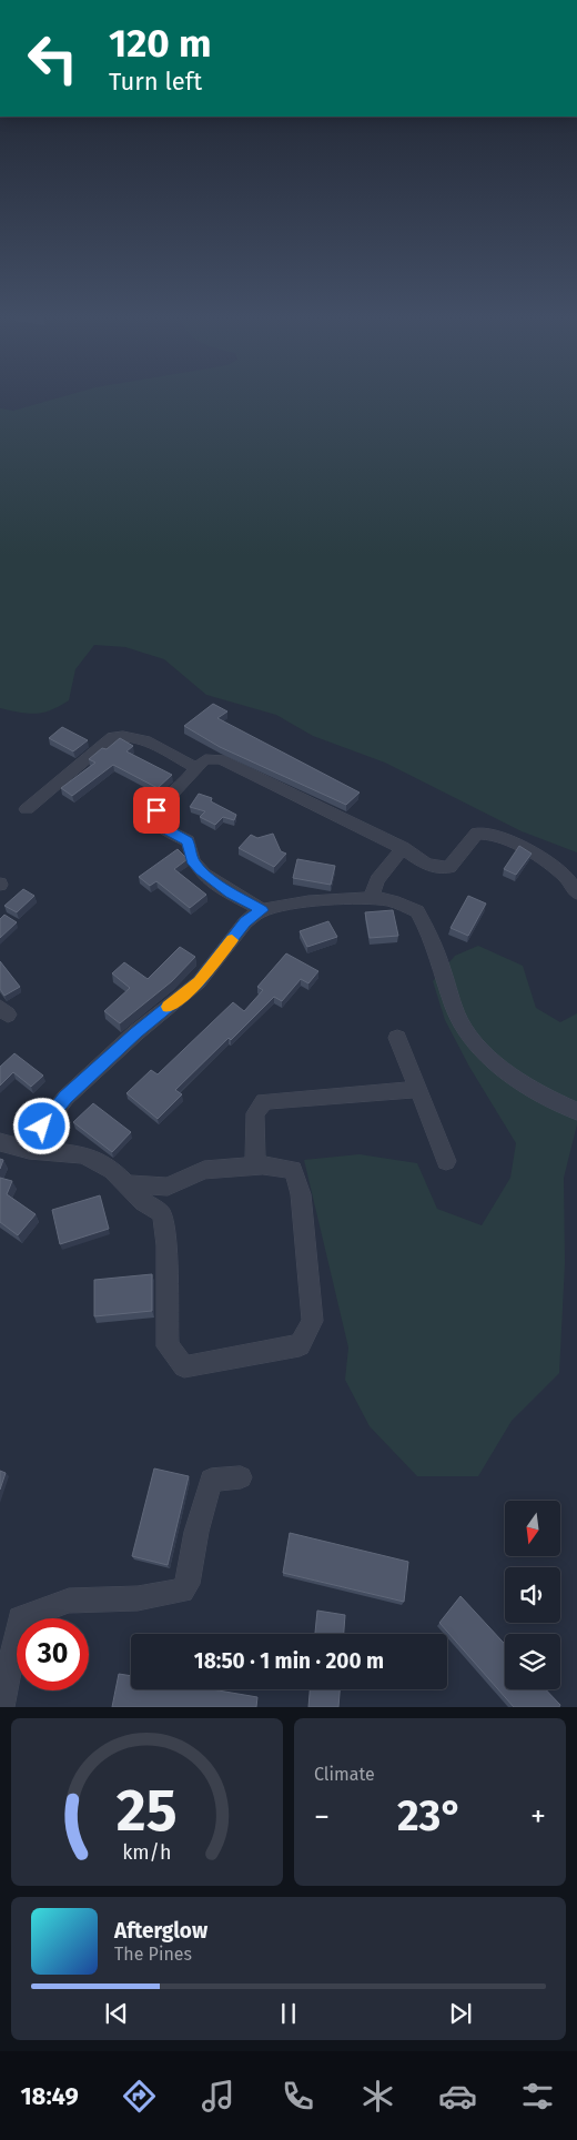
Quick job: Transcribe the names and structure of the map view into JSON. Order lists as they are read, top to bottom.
{
  "north": "bottom",
  "page": {
    "turn": ["120 m", "Turn left"],
    "limit": "30",
    "trip": "18:50 · 1 min · 200 m",
    "tile": "Climate",
    "heat": ["−", "23°", "+"],
    "song": ["Afterglow", "The Pines"],
    "tabs": "18:49",
    "gauge": ["25", "km/h"]
  }
}
